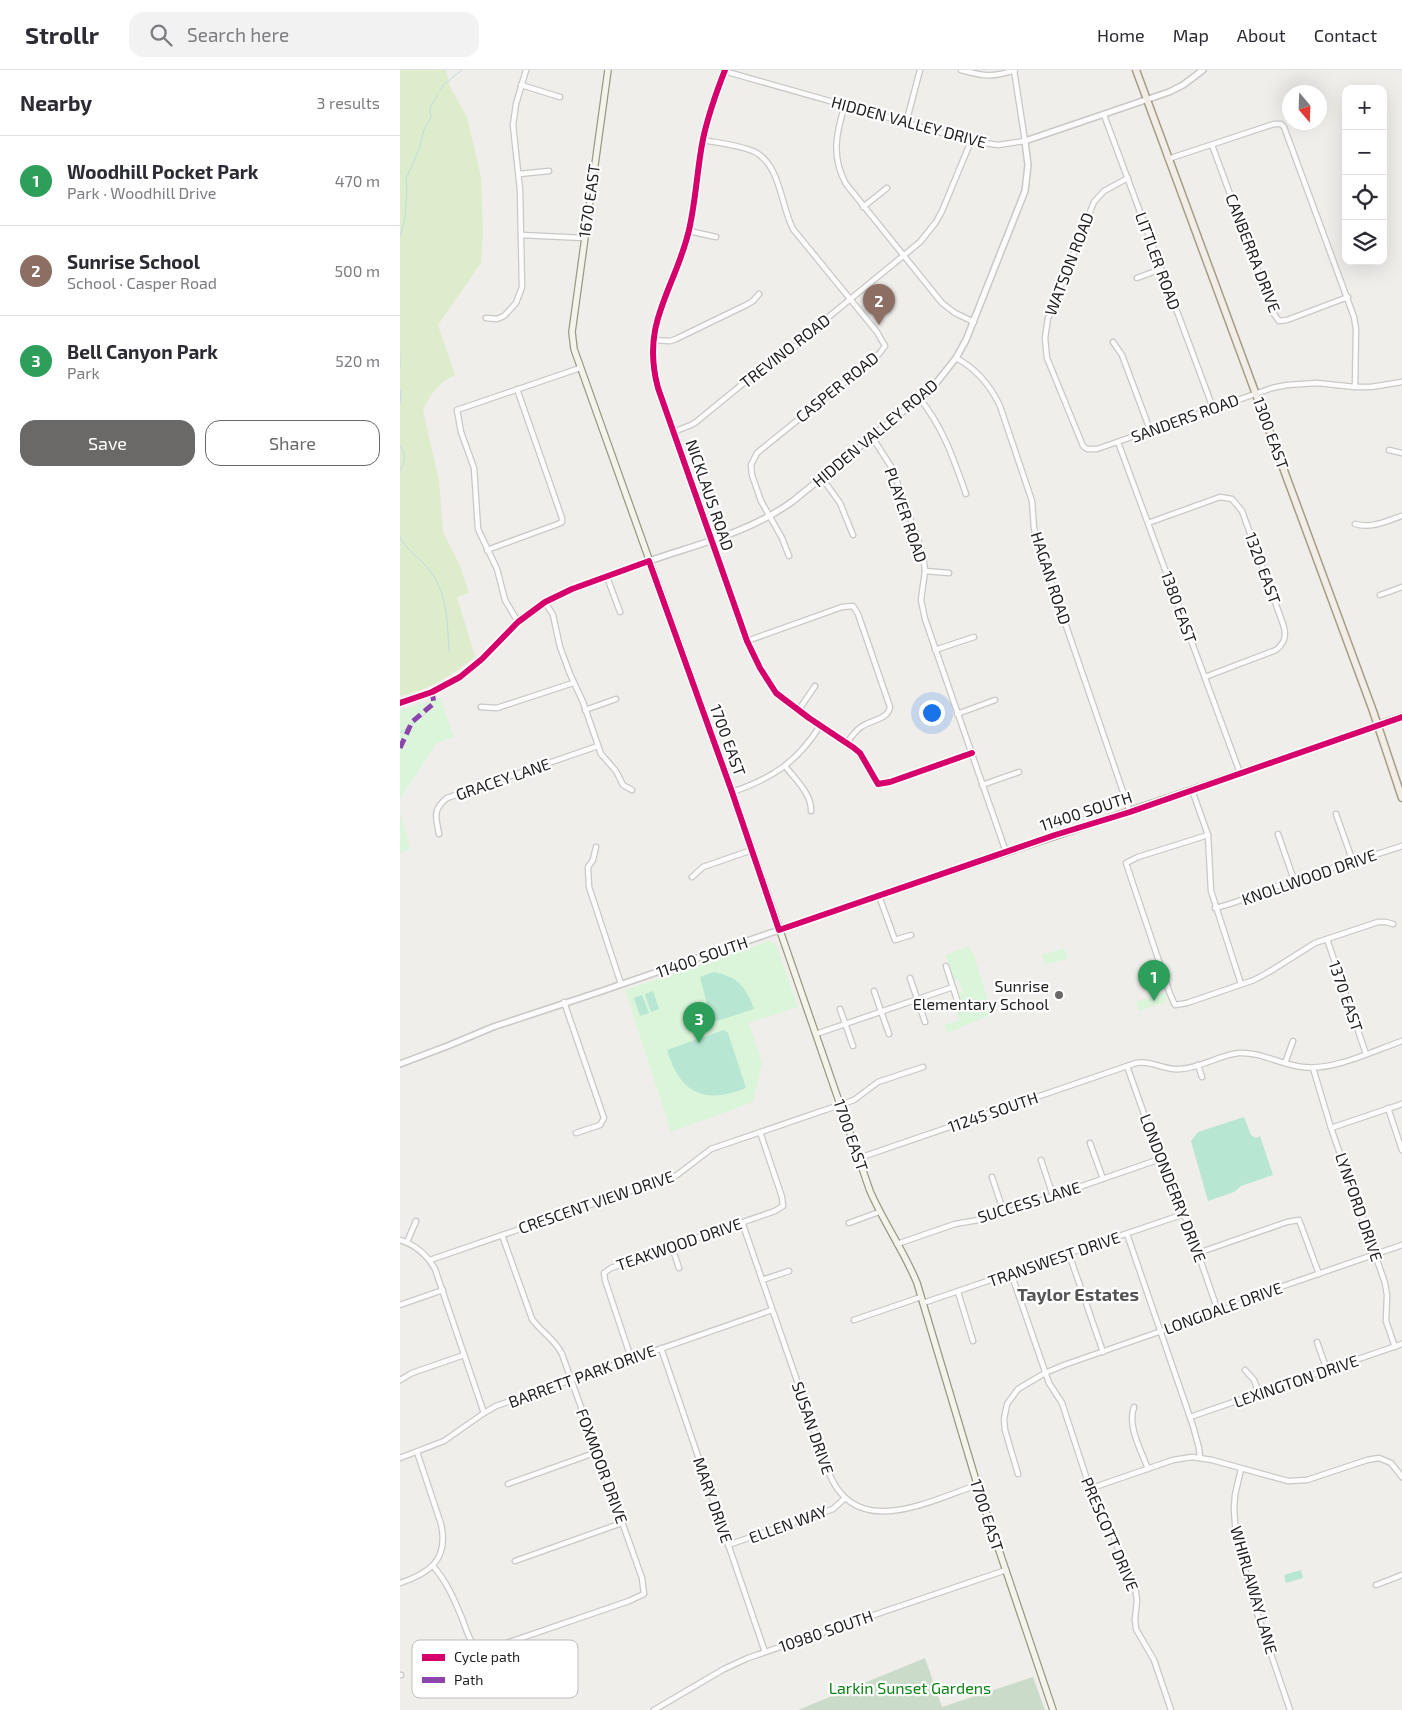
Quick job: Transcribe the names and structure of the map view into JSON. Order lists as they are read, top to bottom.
{
  "streets": {
    "main road": [
      "1670 EAST",
      "1300 EAST",
      "1700 EAST",
      "11400 SOUTH"
    ],
    "street": [
      "HIDDEN VALLEY DRIVE",
      "CANBERRA DRIVE",
      "LITTLER ROAD",
      "WATSON ROAD",
      "TREVINO ROAD",
      "CASPER ROAD",
      "SANDERS ROAD",
      "HIDDEN VALLEY ROAD",
      "NICKLAUS ROAD",
      "PLAYER ROAD",
      "1320 EAST",
      "HAGAN ROAD",
      "1380 EAST",
      "GRACEY LANE",
      "KNOLLWOOD DRIVE",
      "1370 EAST",
      "11245 SOUTH",
      "LONDONDERRY DRIVE",
      "CRESCENT VIEW DRIVE",
      "SUCCESS LANE",
      "LYNFORD DRIVE",
      "TEAKWOOD DRIVE",
      "TRANSWEST DRIVE",
      "LONGDALE DRIVE",
      "BARRETT PARK DRIVE",
      "LEXINGTON DRIVE",
      "SUSAN DRIVE",
      "FOXMOOR DRIVE",
      "MARY DRIVE",
      "ELLEN WAY",
      "PRESCOTT DRIVE",
      "WHIRLAWAY LANE",
      "10980 SOUTH"
    ]
  },
  "crossings": [
    ["HIDDEN VALLEY DRIVE", "LITTLER ROAD"],
    ["HIDDEN VALLEY DRIVE", "TREVINO ROAD"],
    ["HIDDEN VALLEY DRIVE", "HIDDEN VALLEY ROAD"],
    ["HIDDEN VALLEY DRIVE", "1300 EAST"],
    ["HIDDEN VALLEY DRIVE", "NICKLAUS ROAD"],
    ["1670 EAST", "1700 EAST"],
    ["LITTLER ROAD", "WATSON ROAD"],
    ["LITTLER ROAD", "SANDERS ROAD"],
    ["WATSON ROAD", "SANDERS ROAD"],
    ["TREVINO ROAD", "CASPER ROAD"],
    ["TREVINO ROAD", "NICKLAUS ROAD"],
    ["CASPER ROAD", "HIDDEN VALLEY ROAD"],
    ["CASPER ROAD", "NICKLAUS ROAD"],
    ["SANDERS ROAD", "1300 EAST"],
    ["SANDERS ROAD", "1380 EAST"],
    ["HIDDEN VALLEY ROAD", "NICKLAUS ROAD"],
    ["HIDDEN VALLEY ROAD", "PLAYER ROAD"],
    ["HIDDEN VALLEY ROAD", "HAGAN ROAD"],
    ["HIDDEN VALLEY ROAD", "1700 EAST"],
    ["1300 EAST", "11400 SOUTH"],
    ["NICKLAUS ROAD", "PLAYER ROAD"],
    ["PLAYER ROAD", "11400 SOUTH"],
    ["1320 EAST", "1380 EAST"],
    ["HAGAN ROAD", "11400 SOUTH"],
    ["1380 EAST", "11400 SOUTH"],
    ["1700 EAST", "11400 SOUTH"],
    ["1700 EAST", "11245 SOUTH"],
    ["1700 EAST", "CRESCENT VIEW DRIVE"],
    ["1700 EAST", "SUCCESS LANE"],
    ["1700 EAST", "TRANSWEST DRIVE"],
    ["1700 EAST", "SUSAN DRIVE"],
    ["1700 EAST", "10980 SOUTH"],
    ["11245 SOUTH", "LONDONDERRY DRIVE"],
    ["11245 SOUTH", "LYNFORD DRIVE"],
    ["LONDONDERRY DRIVE", "SUCCESS LANE"],
    ["LONDONDERRY DRIVE", "TRANSWEST DRIVE"],
    ["LONDONDERRY DRIVE", "LONGDALE DRIVE"],
    ["CRESCENT VIEW DRIVE", "TEAKWOOD DRIVE"],
    ["CRESCENT VIEW DRIVE", "FOXMOOR DRIVE"],
    ["LYNFORD DRIVE", "LONGDALE DRIVE"],
    ["LYNFORD DRIVE", "LEXINGTON DRIVE"],
    ["TEAKWOOD DRIVE", "BARRETT PARK DRIVE"],
    ["TEAKWOOD DRIVE", "SUSAN DRIVE"],
    ["TRANSWEST DRIVE", "PRESCOTT DRIVE"],
    ["LONGDALE DRIVE", "PRESCOTT DRIVE"],
    ["BARRETT PARK DRIVE", "SUSAN DRIVE"],
    ["BARRETT PARK DRIVE", "FOXMOOR DRIVE"],
    ["BARRETT PARK DRIVE", "MARY DRIVE"],
    ["SUSAN DRIVE", "ELLEN WAY"],
    ["MARY DRIVE", "ELLEN WAY"],
    ["MARY DRIVE", "10980 SOUTH"]
  ],
  "districts": ["Taylor Estates"],
  "parks": ["Larkin Sunset Gardens"],
  "places": ["Sunrise Elementary School"],
  "legend": ["Cycle path", "Path"],
  "north": "bottom",
  "page": {
    "header": "Strollr",
    "search": "Search here",
    "nav": [
      "Home",
      "Map",
      "About",
      "Contact"
    ],
    "heading": ["Nearby", "3 results"],
    "map_buttons": ["+", "−"],
    "list": [
      {
        "mark": "1",
        "name": "Woodhill Pocket Park",
        "note": "Park · Woodhill Drive",
        "value": "470 m"
      },
      {
        "mark": "2",
        "name": "Sunrise School",
        "note": "School · Casper Road",
        "value": "500 m"
      },
      {
        "mark": "3",
        "name": "Bell Canyon Park",
        "note": "Park",
        "value": "520 m"
      }
    ],
    "pins": ["2", "1", "3"],
    "buttons": ["Save", "Share"]
  }
}
